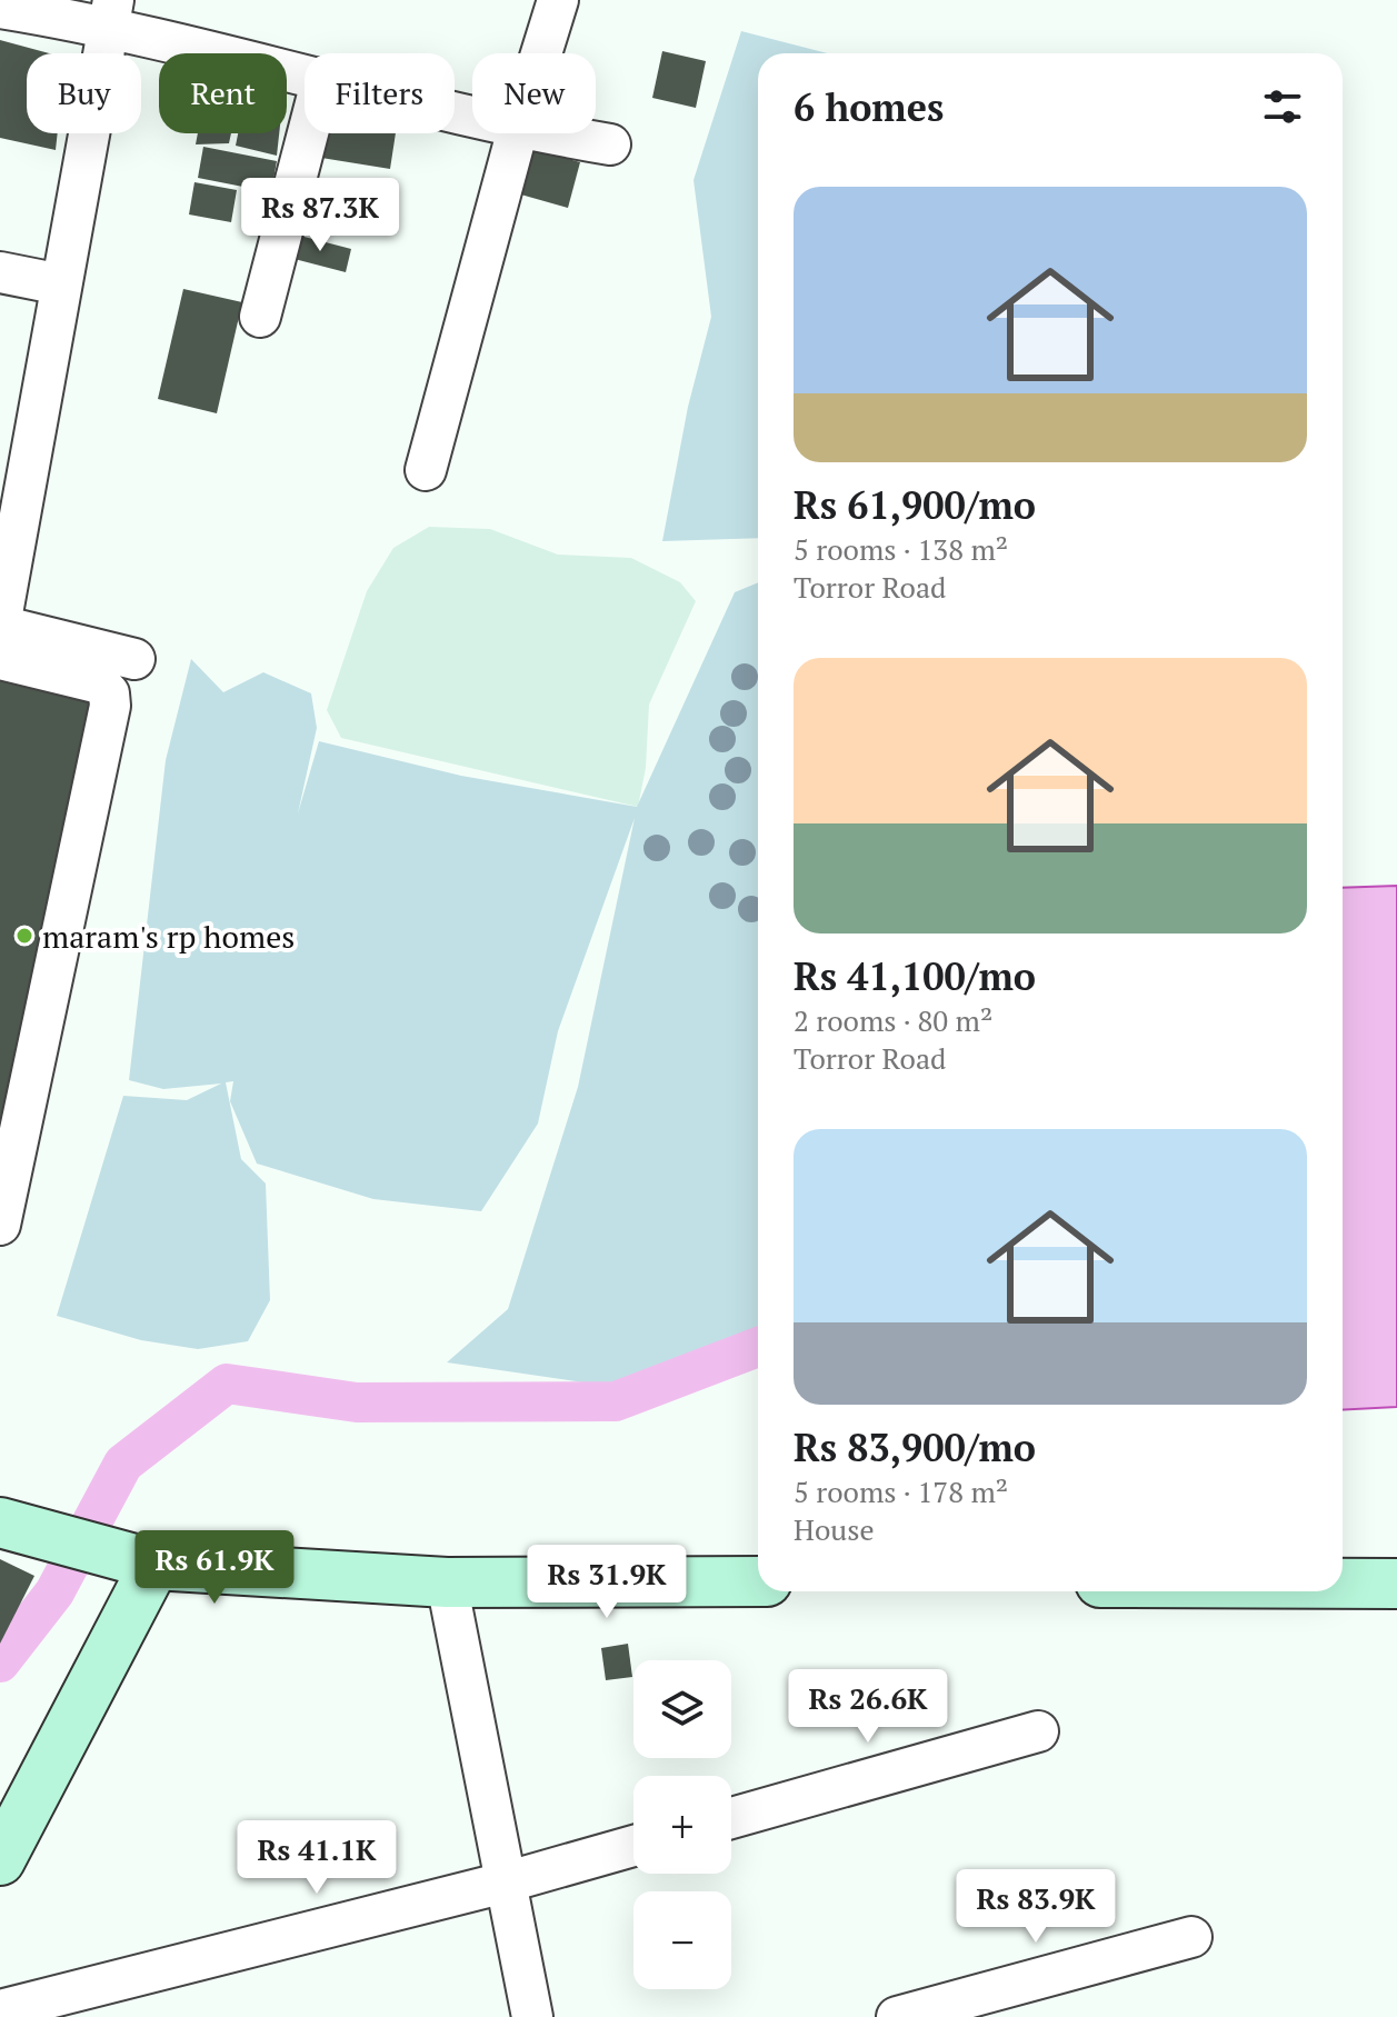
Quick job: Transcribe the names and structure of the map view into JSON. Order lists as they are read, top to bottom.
{
  "places": ["maram's rp homes"],
  "page": {
    "chip": [
      "Buy",
      "Rent",
      "Filters",
      "New"
    ],
    "heading": "6 homes",
    "list": [
      {
        "name": "Rs 61,900/mo",
        "note": "5 rooms · 138 m² · Torror Road"
      },
      {
        "name": "Rs 41,100/mo",
        "note": "2 rooms · 80 m² · Torror Road"
      },
      {
        "name": "Rs 83,900/mo",
        "note": "5 rooms · 178 m² · House"
      }
    ],
    "price": [
      "Rs 87.3K",
      "Rs 61.9K",
      "Rs 31.9K",
      "Rs 26.6K",
      "Rs 41.1K",
      "Rs 83.9K"
    ],
    "map_buttons": ["+", "−"]
  }
}
